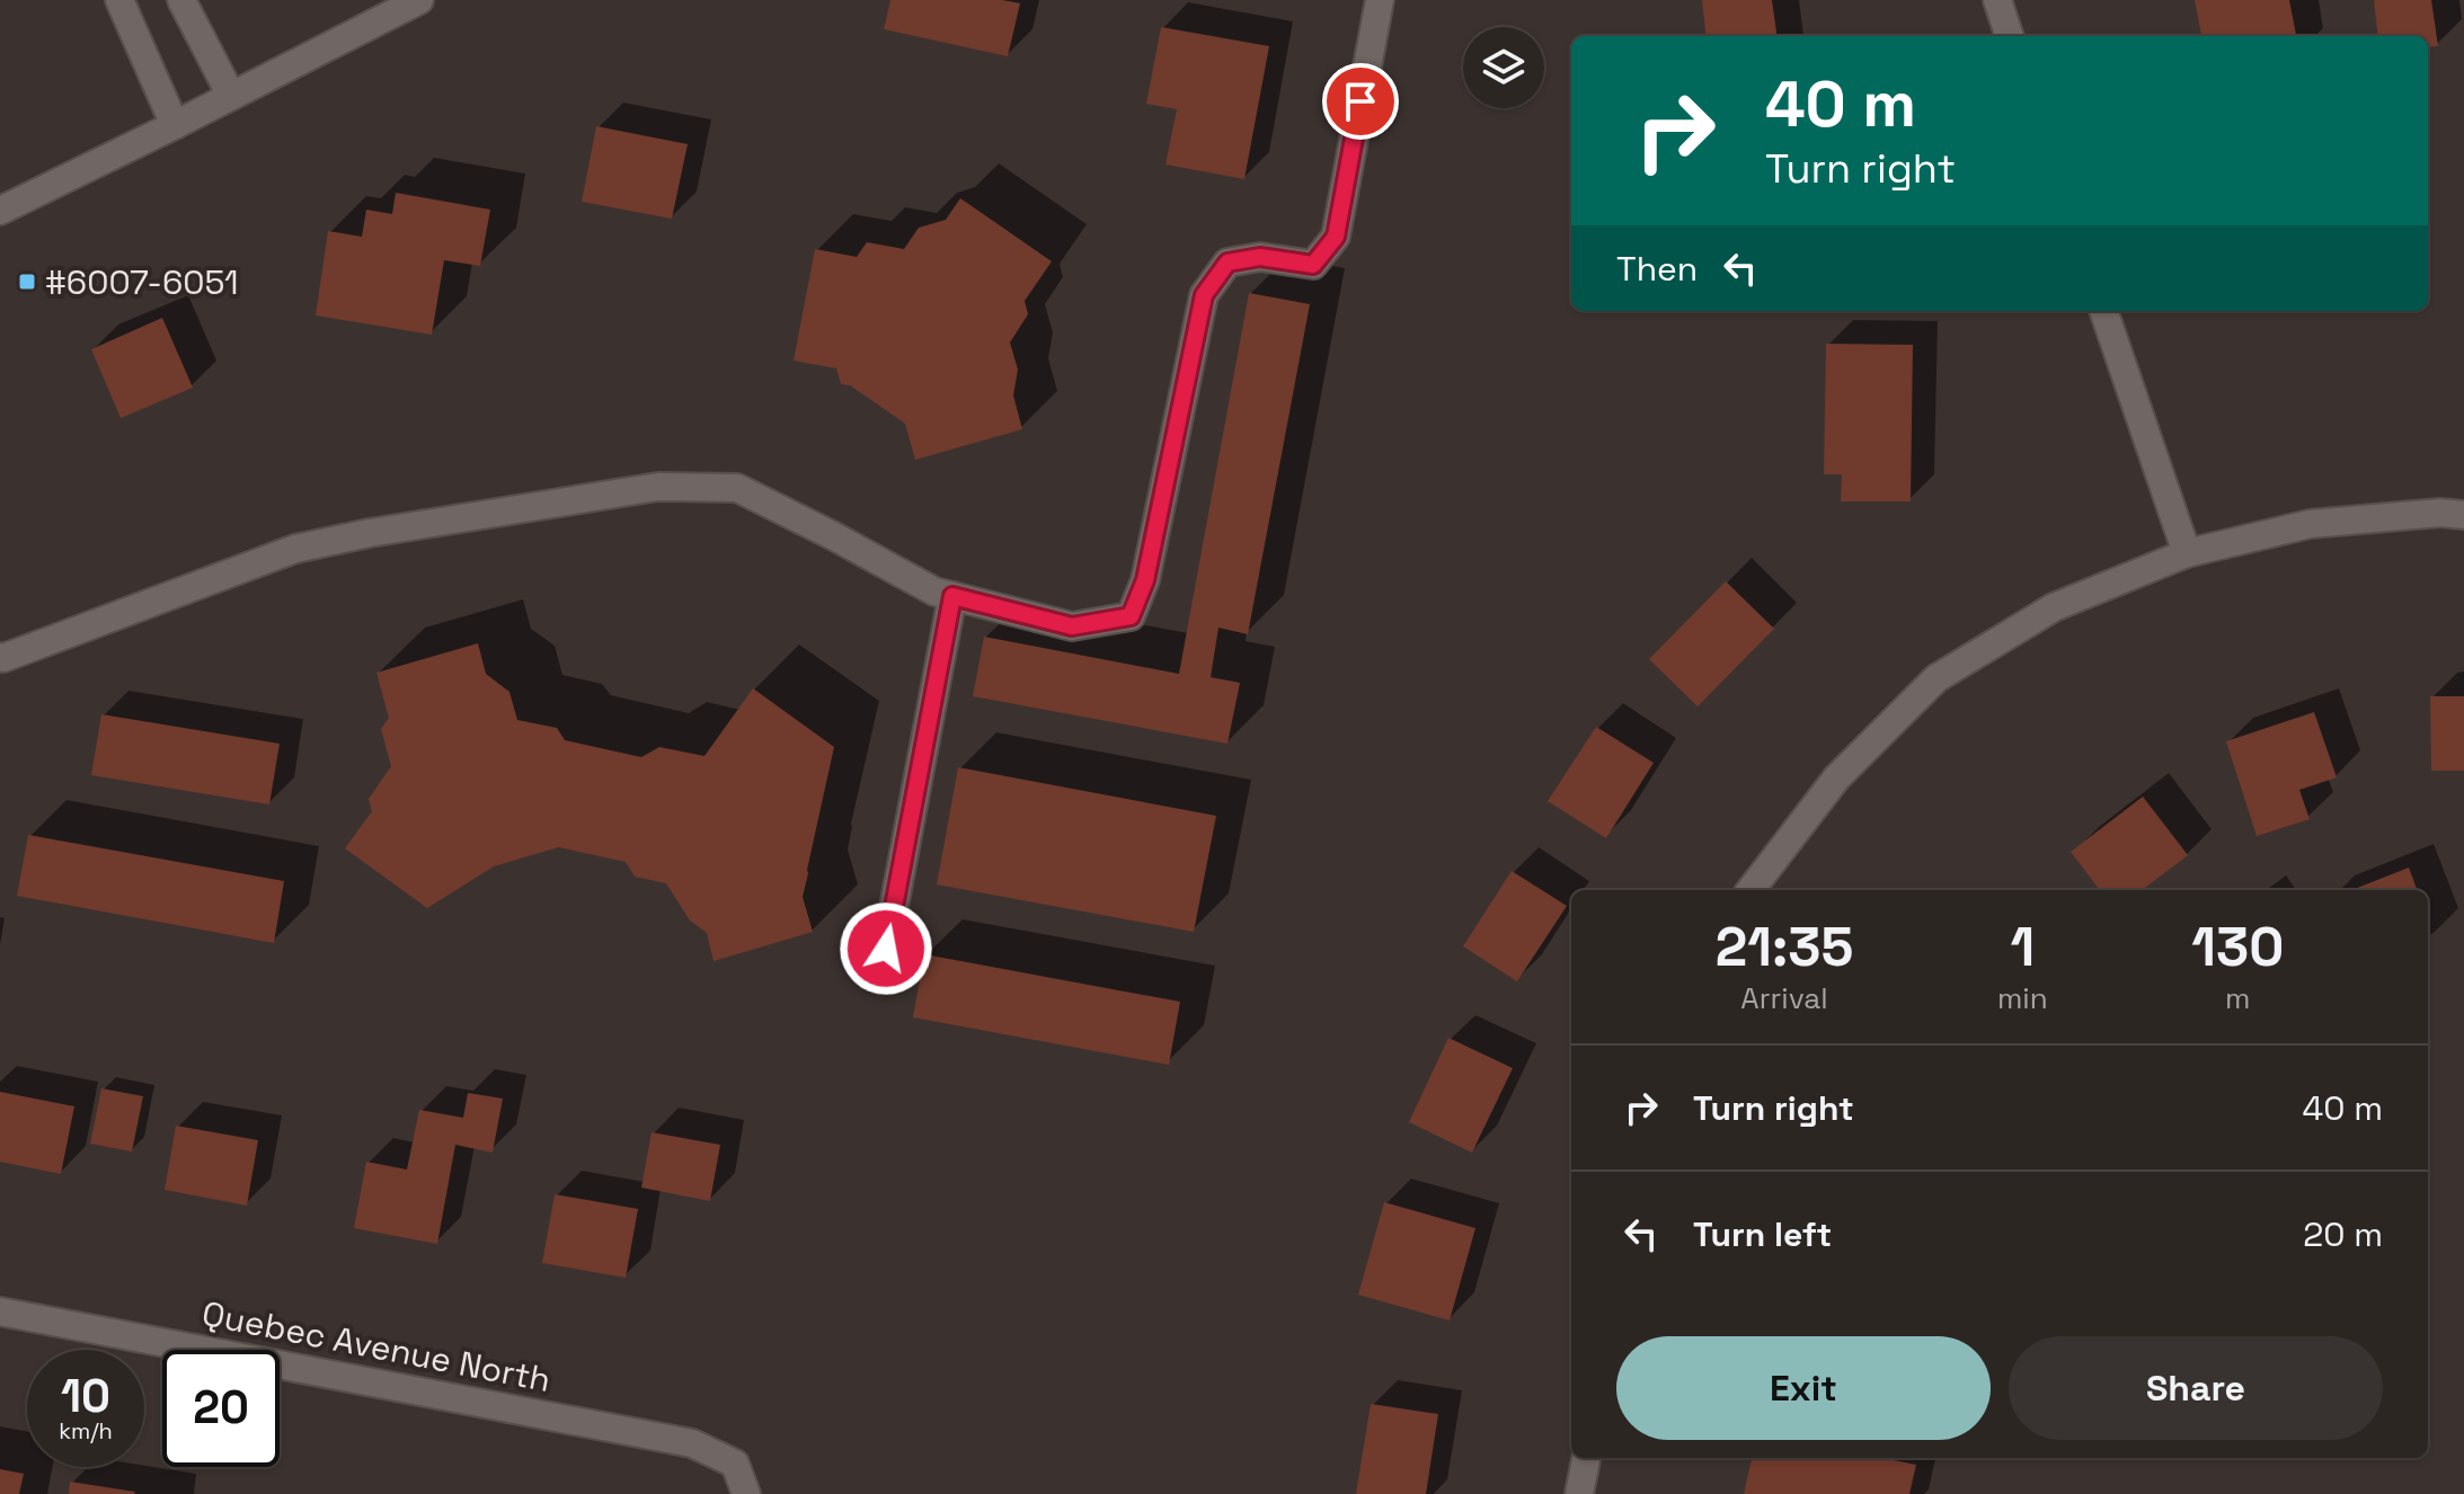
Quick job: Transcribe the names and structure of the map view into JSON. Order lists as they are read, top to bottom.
{
  "streets": {
    "street": ["Quebec Avenue North"]
  },
  "places": {
    "transit": ["#6007-6051"]
  },
  "page": {
    "turn": ["40 m", "Turn right"],
    "then": "Then",
    "eta": [
      "21:35",
      "Arrival",
      "1",
      "min",
      "130",
      "m"
    ],
    "list": [
      {
        "name": "Turn right",
        "value": "40 m"
      },
      {
        "name": "Turn left",
        "value": "20 m"
      }
    ],
    "buttons": ["Exit", "Share"],
    "speed": "10 km/h",
    "limit": "20"
  }
}
